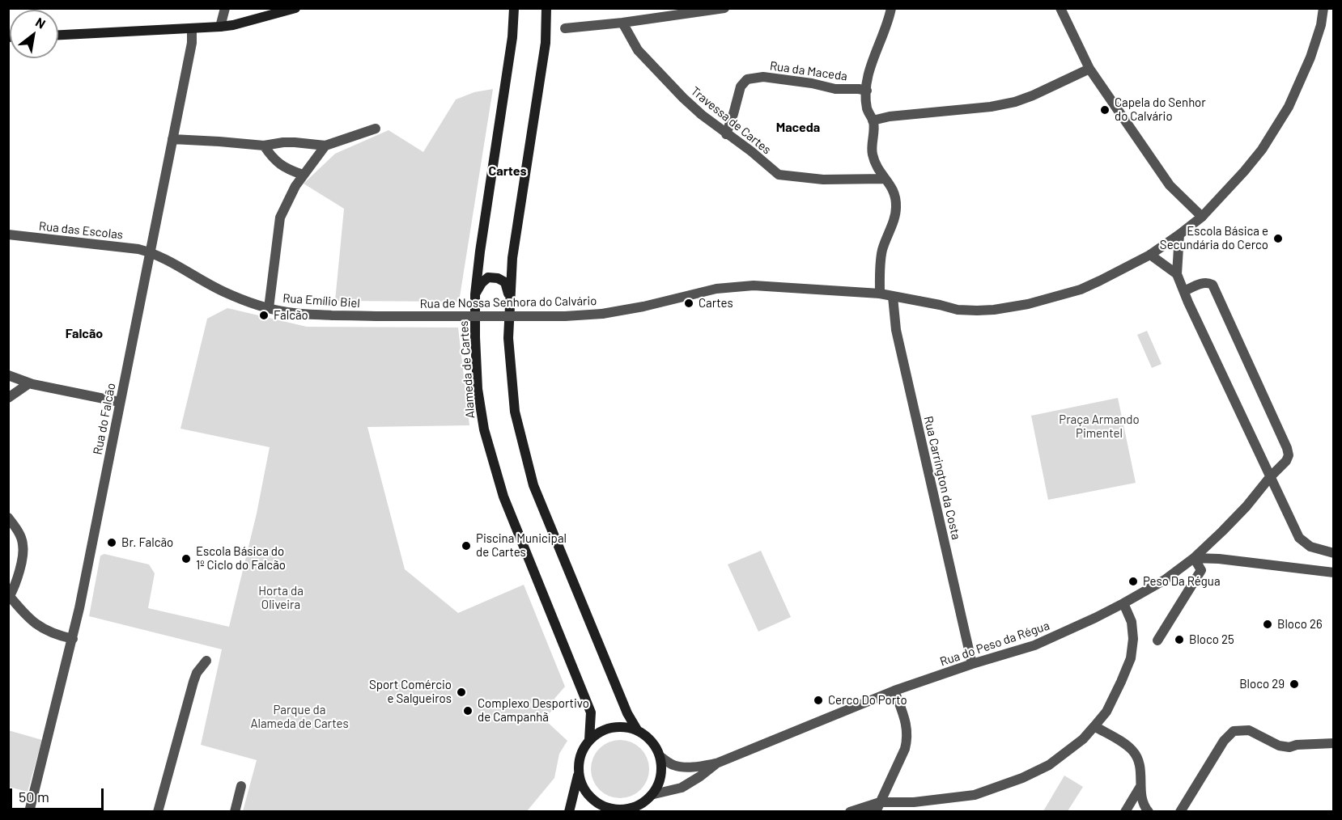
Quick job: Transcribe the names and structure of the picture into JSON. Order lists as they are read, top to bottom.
{
  "streets": {
    "main road": ["Alameda de Cartes"],
    "street": [
      "Rua da Maceda",
      "Travessa de Cartes",
      "Rua das Escolas",
      "Rua Emílio Biel",
      "Rua de Nossa Senhora do Calvário",
      "Rua do Falcão",
      "Rua Carrington da Costa",
      "Rua do Peso da Régua"
    ]
  },
  "crossings": [
    ["Rua da Maceda", "Travessa de Cartes"],
    ["Rua das Escolas", "Rua Emílio Biel"],
    ["Rua das Escolas", "Rua do Falcão"],
    ["Rua Emílio Biel", "Rua de Nossa Senhora do Calvário"],
    ["Rua Emílio Biel", "Rua do Falcão"],
    ["Rua de Nossa Senhora do Calvário", "Rua Carrington da Costa"],
    ["Alameda de Cartes", "Rua do Peso da Régua"],
    ["Rua Carrington da Costa", "Rua do Peso da Régua"]
  ],
  "districts": ["Maceda", "Cartes", "Falcão"],
  "parks": ["Praça Armando Pimentel", "Horta da Oliveira", "Parque da Alameda de Cartes"],
  "places": [
    "Capela do Senhor do Calvário",
    "Escola Básica e Secundária do Cerco",
    "Cartes",
    "Falcão",
    "Br. Falcão",
    "Piscina Municipal de Cartes",
    "Escola Básica do 1º Ciclo do Falcão",
    "Peso Da Régua",
    "Bloco 26",
    "Bloco 25",
    "Bloco 29",
    "Sport Comércio e Salgueiros",
    "Cerco Do Porto",
    "Complexo Desportivo de Campanhã"
  ],
  "scale_bar": "50 m",
  "north": "top right"
}
